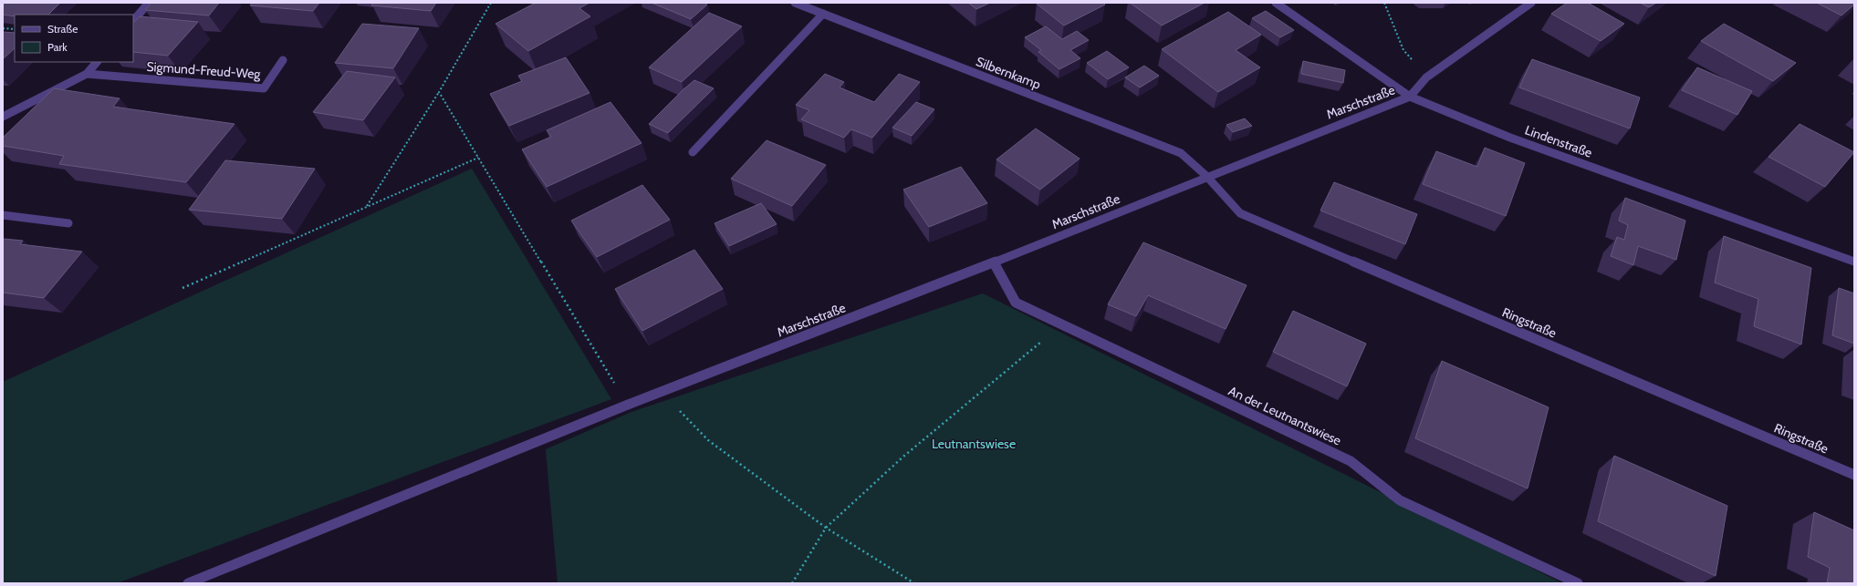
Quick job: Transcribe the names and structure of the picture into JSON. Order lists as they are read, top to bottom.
{
  "streets": {
    "street": [
      "Sigmund-Freud-Weg",
      "Silbernkamp",
      "Marschstraße",
      "Lindenstraße",
      "Ringstraße",
      "An der Leutnantswiese"
    ]
  },
  "crossings": [
    ["Silbernkamp", "Marschstraße"],
    ["Silbernkamp", "Ringstraße"],
    ["Marschstraße", "Lindenstraße"],
    ["Marschstraße", "Ringstraße"],
    ["Marschstraße", "An der Leutnantswiese"]
  ],
  "parks": ["Leutnantswiese"],
  "legend": ["Straße", "Park"]
}
